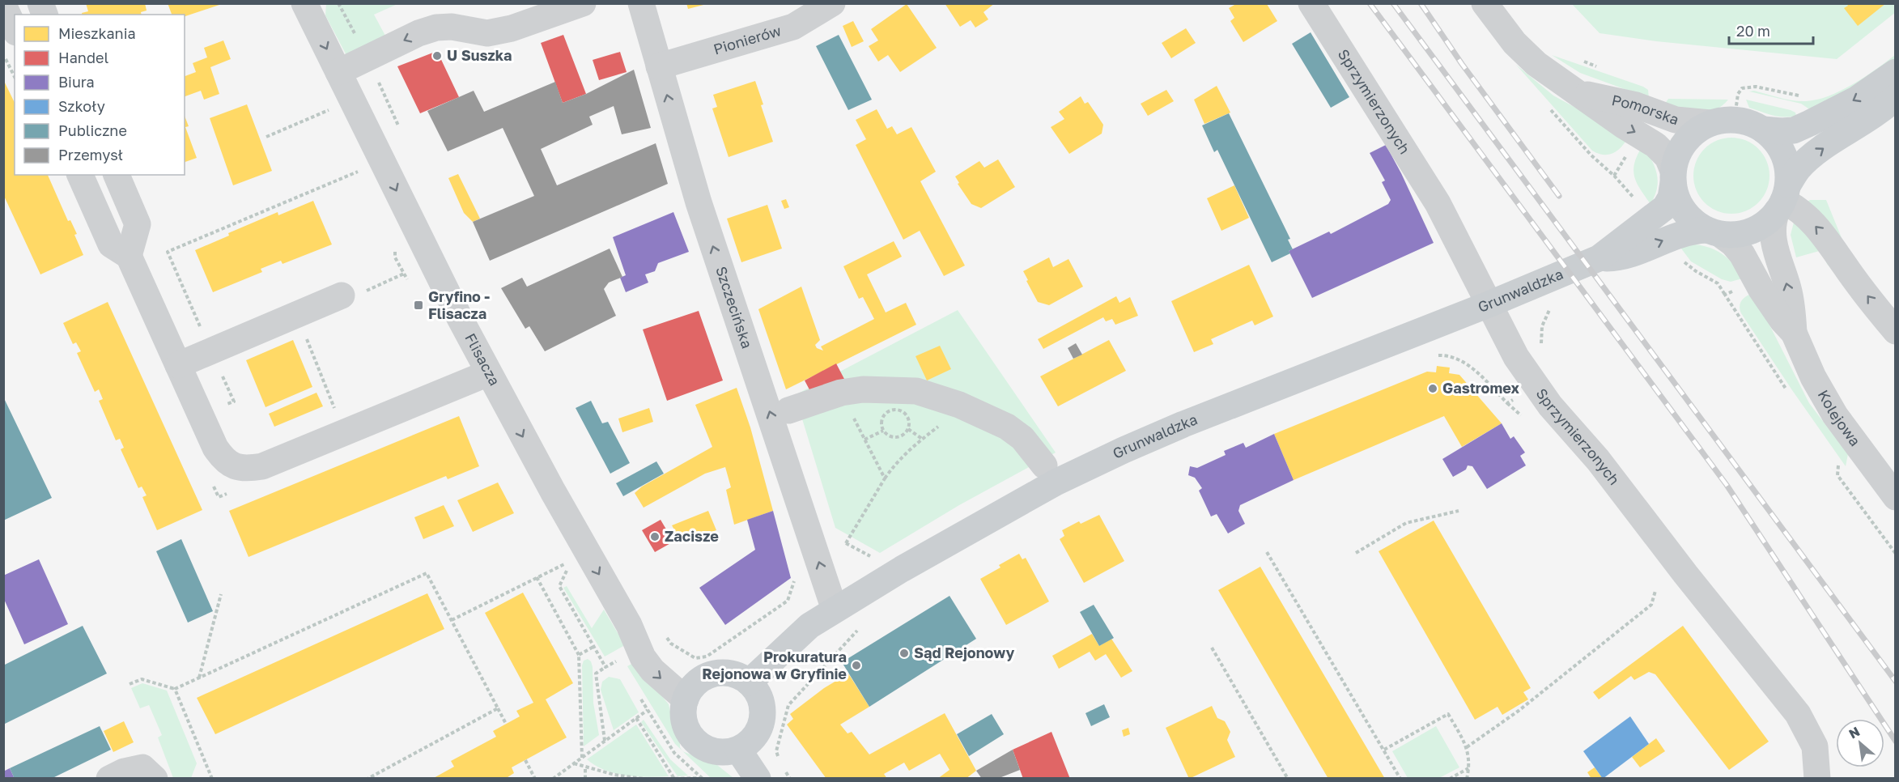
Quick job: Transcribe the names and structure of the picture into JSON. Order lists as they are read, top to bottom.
{
  "streets": {
    "main road": ["Grunwaldzka"],
    "street": [
      "Pionierów",
      "Sprzymierzonych",
      "Pomorska",
      "Szczecińska",
      "Flisacza",
      "Kolejowa"
    ]
  },
  "crossings": [
    ["Pionierów", "Szczecińska"],
    ["Sprzymierzonych", "Grunwaldzka"],
    ["Pomorska", "Grunwaldzka"],
    ["Pomorska", "Kolejowa"],
    ["Grunwaldzka", "Szczecińska"],
    ["Grunwaldzka", "Flisacza"],
    ["Grunwaldzka", "Kolejowa"]
  ],
  "one_way": ["Szczecińska", "Flisacza"],
  "places": {
    "other": [
      "U Suszka",
      "Gastromex",
      "Zacisze",
      "Sąd Rejonowy",
      "Prokuratura Rejonowa w Gryfinie"
    ],
    "transit": ["Gryfino - Flisacza"]
  },
  "legend": [
    "Mieszkania",
    "Handel",
    "Biura",
    "Szkoły",
    "Publiczne",
    "Przemysł"
  ],
  "scale_bar": "20 m",
  "north": "top left"
}
